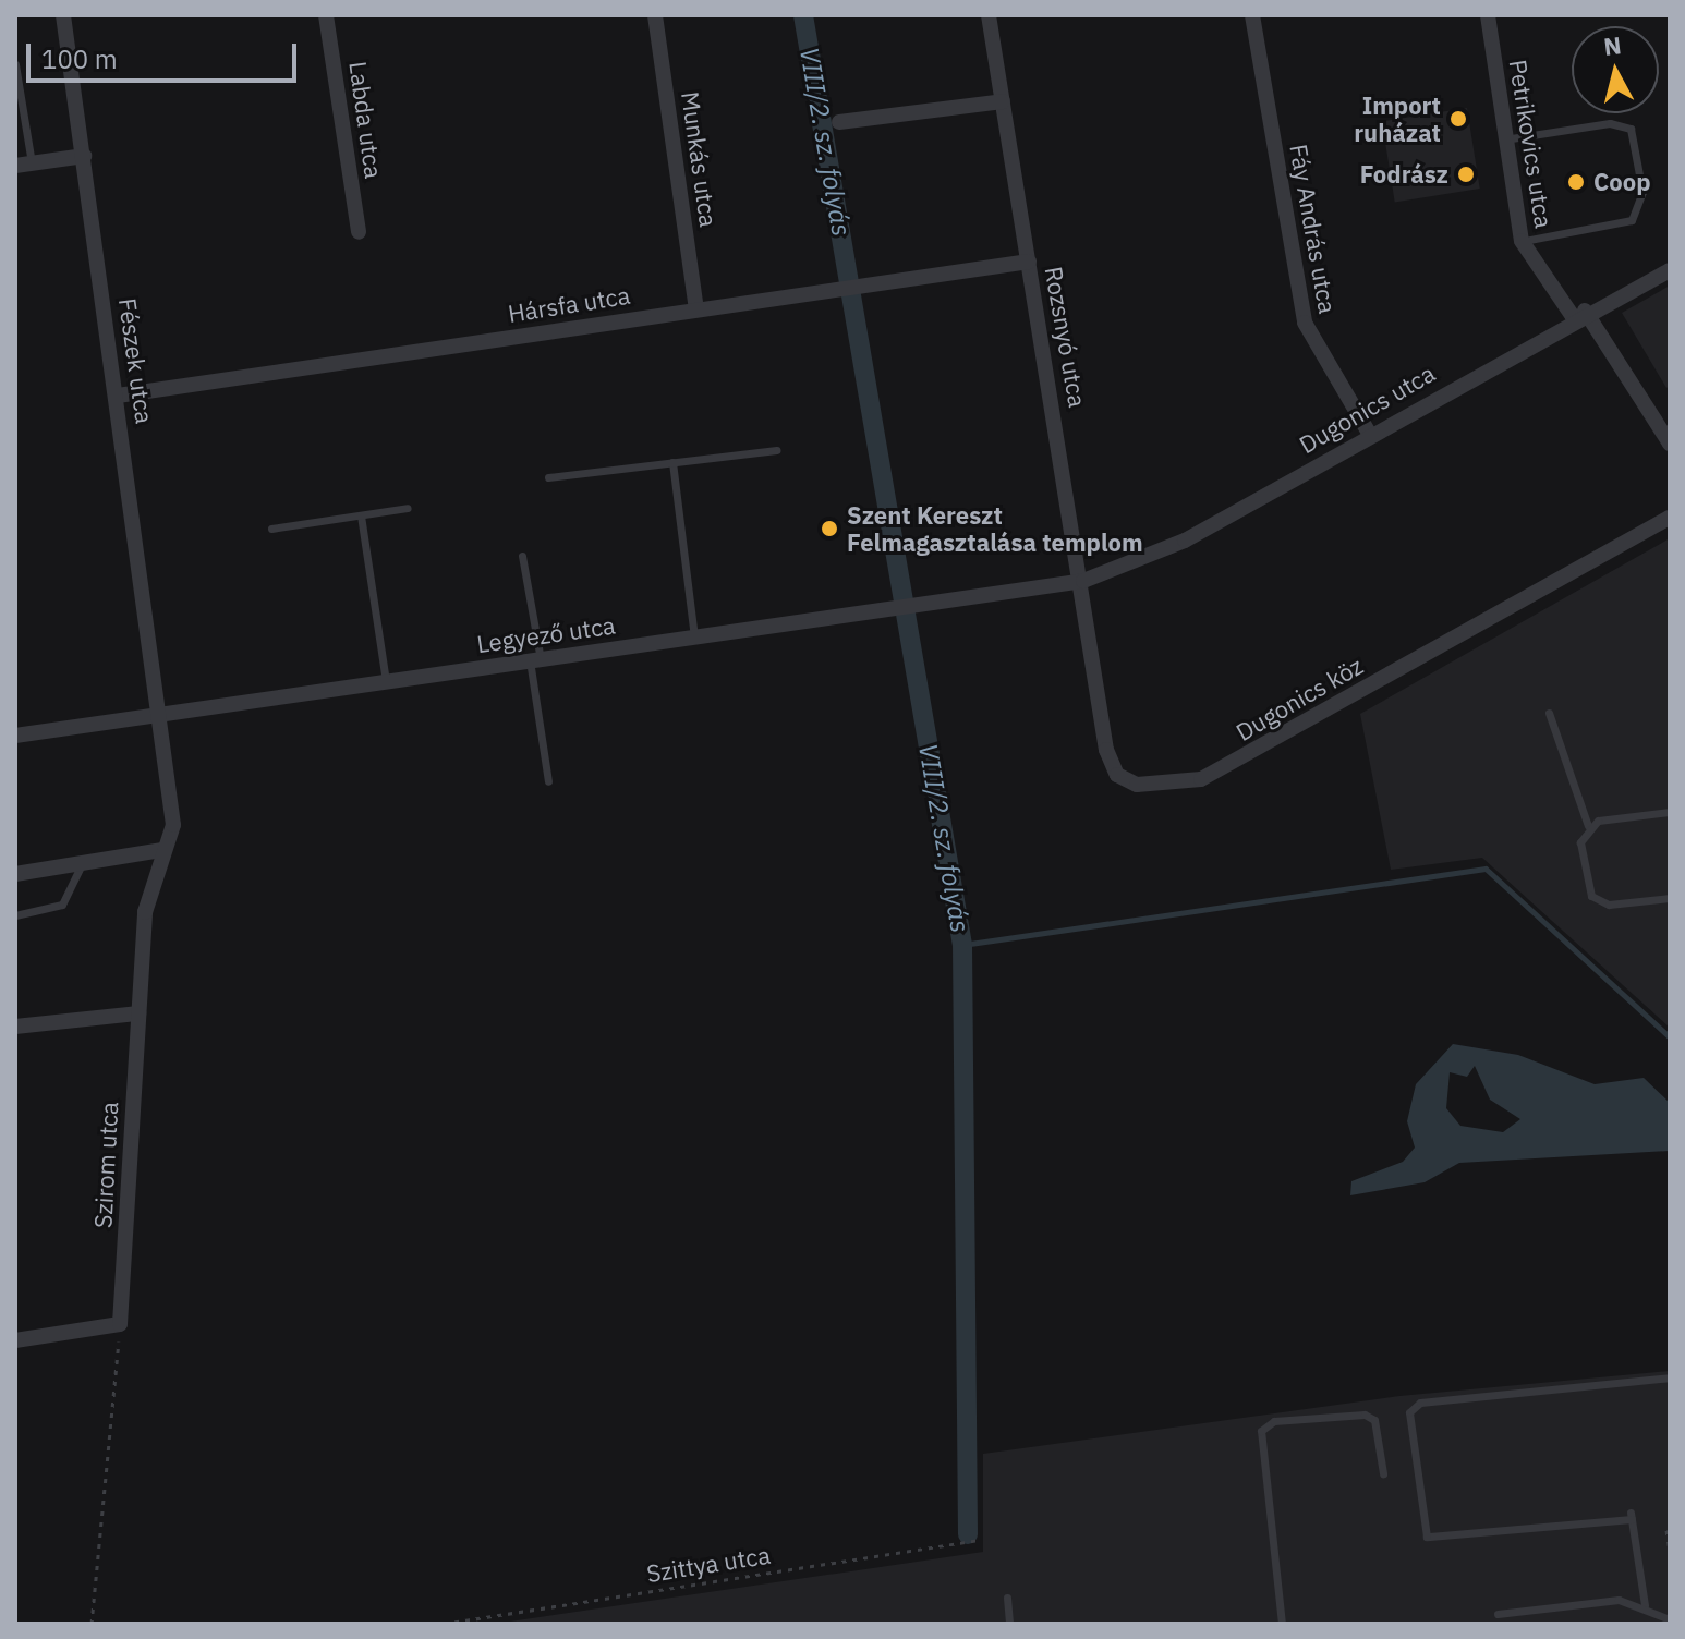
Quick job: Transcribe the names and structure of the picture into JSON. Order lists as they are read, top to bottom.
{
  "streets": {
    "street": [
      "Labda utca",
      "Petrikovics utca",
      "Munkás utca",
      "Fáy András utca",
      "Hársfa utca",
      "Rozsnyó utca",
      "Fészek utca",
      "Dugonics utca",
      "Legyező utca",
      "Dugonics köz",
      "Szirom utca"
    ],
    "path": ["Szittya utca"]
  },
  "crossings": [
    ["Petrikovics utca", "Dugonics utca"],
    ["Munkás utca", "Hársfa utca"],
    ["Fáy András utca", "Dugonics utca"],
    ["Hársfa utca", "Rozsnyó utca"],
    ["Hársfa utca", "Fészek utca"],
    ["Rozsnyó utca", "Dugonics utca"],
    ["Rozsnyó utca", "Legyező utca"],
    ["Rozsnyó utca", "Dugonics köz"],
    ["Fészek utca", "Legyező utca"],
    ["Fészek utca", "Szirom utca"],
    ["Dugonics utca", "Legyező utca"],
    ["Dugonics utca", "Dugonics köz"],
    ["Legyező utca", "Dugonics köz"],
    ["Legyező utca", "Szirom utca"]
  ],
  "water": ["VIII/2. sz. folyás"],
  "places": [
    "Import ruházat",
    "Fodrász",
    "Coop",
    "Szent Kereszt Felmagasztalása templom"
  ],
  "scale_bar": "100 m",
  "north": "top"
}
